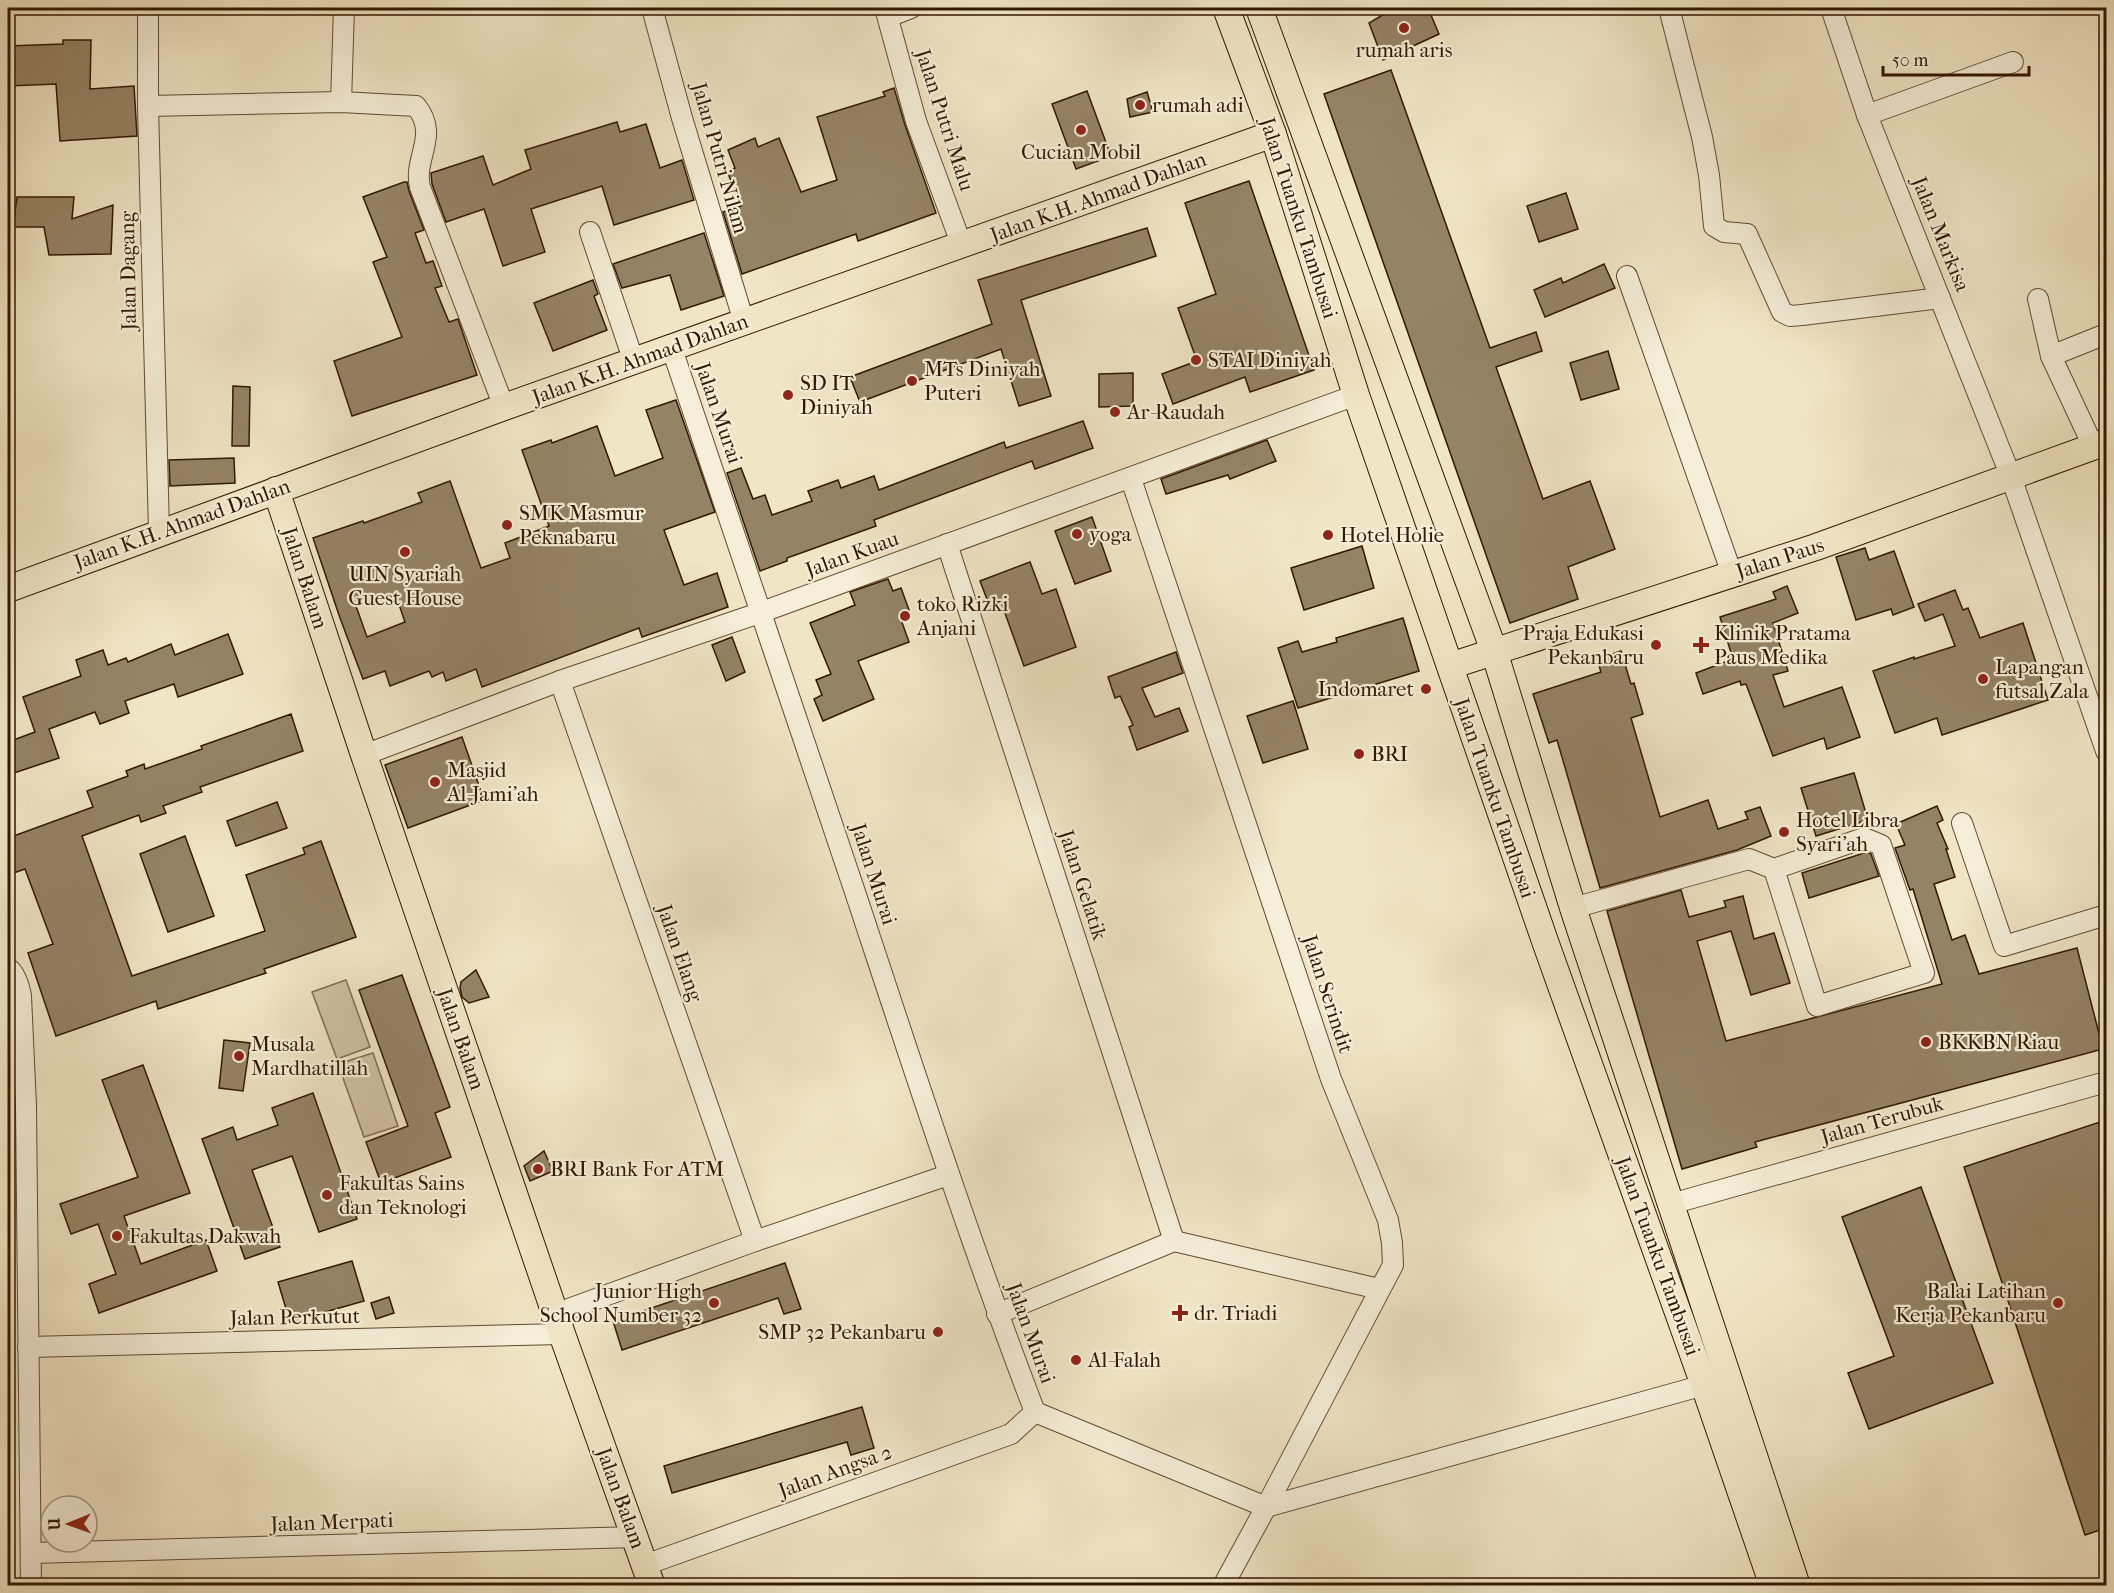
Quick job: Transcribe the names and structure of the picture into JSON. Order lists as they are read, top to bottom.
{
  "streets": {
    "main road": [
      "Jalan K.H. Ahmad Dahlan",
      "Jalan Tuanku Tambusai",
      "Jalan Paus",
      "Jalan Balam"
    ],
    "street": [
      "Jalan Putri Malu",
      "Jalan Putri Nilam",
      "Jalan Markisa",
      "Jalan Dagang",
      "Jalan Murai",
      "Jalan Kuau",
      "Jalan Gelatik",
      "Jalan Elang",
      "Jalan Serindit",
      "Jalan Terubuk",
      "Jalan Perkutut",
      "Jalan Angsa 2",
      "Jalan Merpati"
    ]
  },
  "crossings": [
    ["Jalan Putri Malu", "Jalan K.H. Ahmad Dahlan"],
    ["Jalan Putri Nilam", "Jalan K.H. Ahmad Dahlan"],
    ["Jalan K.H. Ahmad Dahlan", "Jalan Tuanku Tambusai"],
    ["Jalan K.H. Ahmad Dahlan", "Jalan Dagang"],
    ["Jalan K.H. Ahmad Dahlan", "Jalan Murai"],
    ["Jalan K.H. Ahmad Dahlan", "Jalan Balam"],
    ["Jalan Tuanku Tambusai", "Jalan Kuau"],
    ["Jalan Tuanku Tambusai", "Jalan Paus"],
    ["Jalan Tuanku Tambusai", "Jalan Terubuk"],
    ["Jalan Markisa", "Jalan Paus"],
    ["Jalan Murai", "Jalan Kuau"],
    ["Jalan Murai", "Jalan Perkutut"],
    ["Jalan Murai", "Jalan Angsa 2"],
    ["Jalan Kuau", "Jalan Balam"],
    ["Jalan Kuau", "Jalan Gelatik"],
    ["Jalan Kuau", "Jalan Elang"],
    ["Jalan Kuau", "Jalan Serindit"],
    ["Jalan Balam", "Jalan Perkutut"],
    ["Jalan Balam", "Jalan Angsa 2"],
    ["Jalan Balam", "Jalan Merpati"],
    ["Jalan Elang", "Jalan Perkutut"]
  ],
  "places": {
    "other": [
      "rumah aris",
      "rumah adi",
      "Cucian Mobil",
      "STAI Diniyah",
      "MTs Diniyah Puteri",
      "SD IT Diniyah",
      "Ar-Raudah",
      "SMK Masmur Peknabaru",
      "yoga",
      "Hotel Holie",
      "UIN Syariah Guest House",
      "toko Rizki Anjani",
      "Praja Edukasi Pekanbaru",
      "Lapangan futsal Zala",
      "Indomaret",
      "BRI",
      "Masjid Al-Jami'ah",
      "Hotel Libra Syari'ah",
      "BKKBN Riau",
      "Musala Mardhatillah",
      "BRI Bank For ATM",
      "Fakultas Sains dan Teknologi",
      "Fakultas Dakwah",
      "Junior High School Number 32",
      "Balai Latihan Kerja Pekanbaru",
      "SMP 32 Pekanbaru",
      "Al-Falah"
    ],
    "health": ["Klinik Pratama Paus Medika", "dr. Triadi"]
  },
  "scale_bar": "50 m",
  "north": "left"
}
